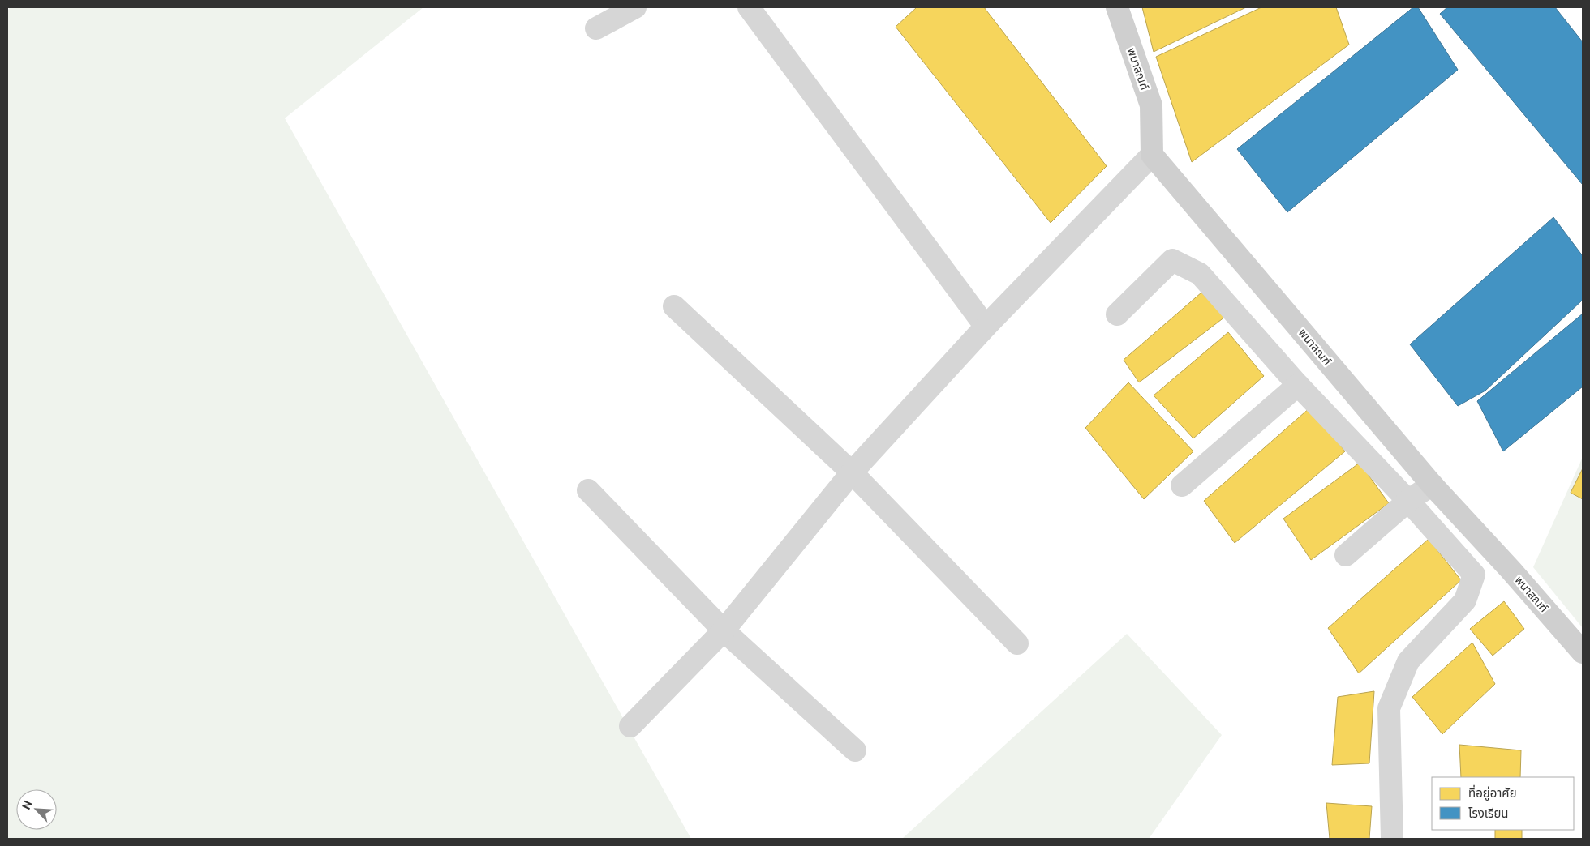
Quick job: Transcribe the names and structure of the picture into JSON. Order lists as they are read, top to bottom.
{
  "streets": {
    "street": ["พนาสณฑ์"]
  },
  "legend": ["ที่อยู่อาศัย", "โรงเรียน"],
  "north": "top left"
}
